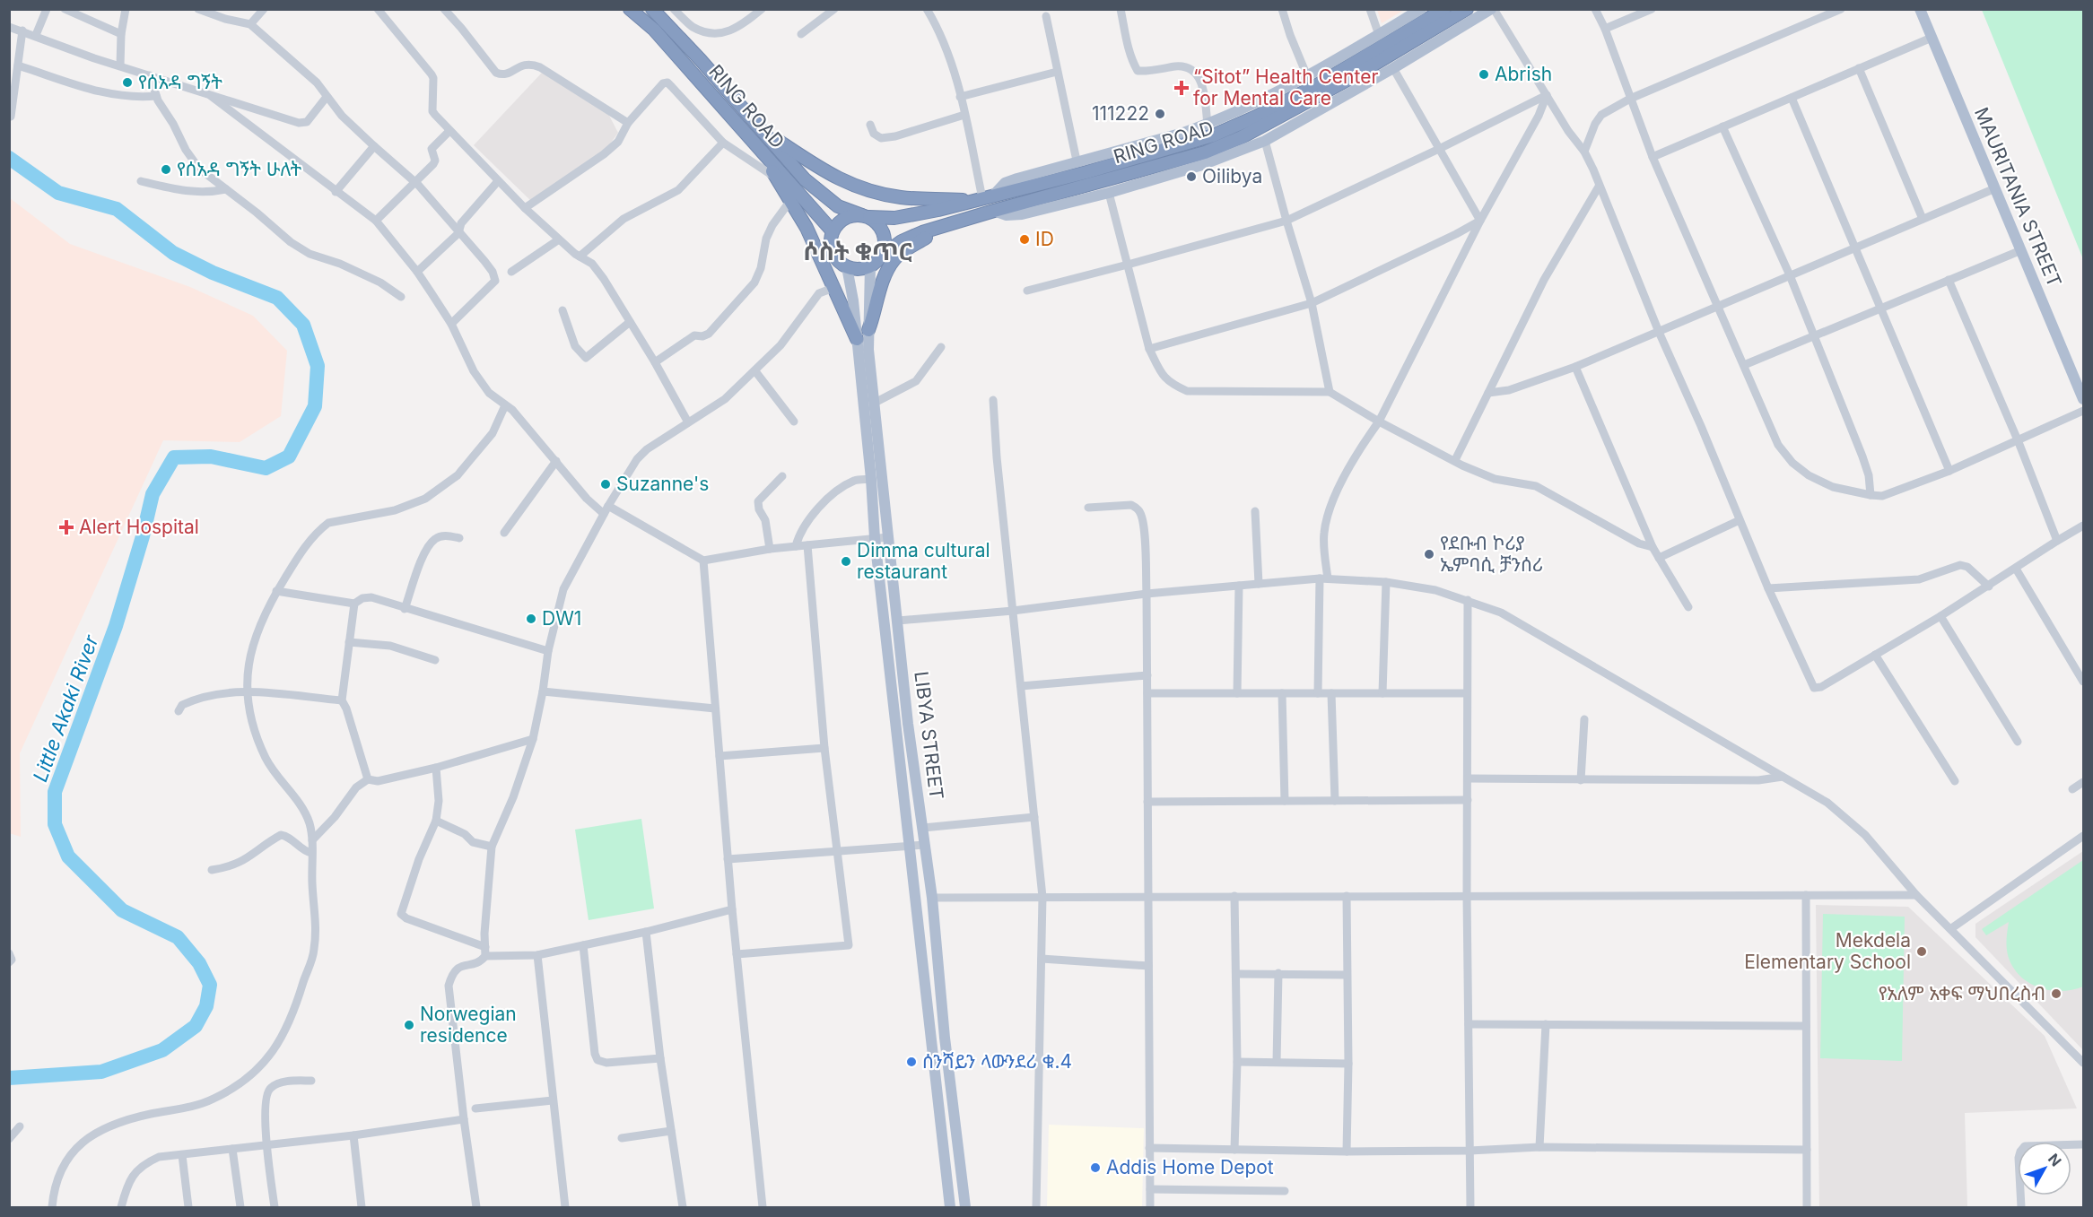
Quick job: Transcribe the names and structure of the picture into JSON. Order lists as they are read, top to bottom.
{
  "streets": {
    "highway": ["RING ROAD"],
    "main road": ["MAURITANIA STREET", "LIBYA STREET"]
  },
  "crossings": [
    ["RING ROAD", "LIBYA STREET"]
  ],
  "districts": ["ሶስት ቁጥር"],
  "water": ["Little Akaki River"],
  "places": {
    "other": [
      "Abrish",
      "የሰአዳ ግኝት",
      "111222",
      "የሰአዳ ግኝት ሁለት",
      "Oilibya",
      "ID",
      "Suzanne's",
      "የደቡብ ኮሪያ ኤምባሲ ቻንሰሪ",
      "Dimma cultural restaurant",
      "DW1",
      "Mekdela Elementary School",
      "የአለም አቀፍ ማህበረስብ",
      "Norwegian residence",
      "ሰንሻይን ላውንደሪ ቁ.4",
      "Addis Home Depot"
    ],
    "health": ["“Sitot” Health Center for Mental Care", "Alert Hospital"]
  },
  "north": "top right"
}
